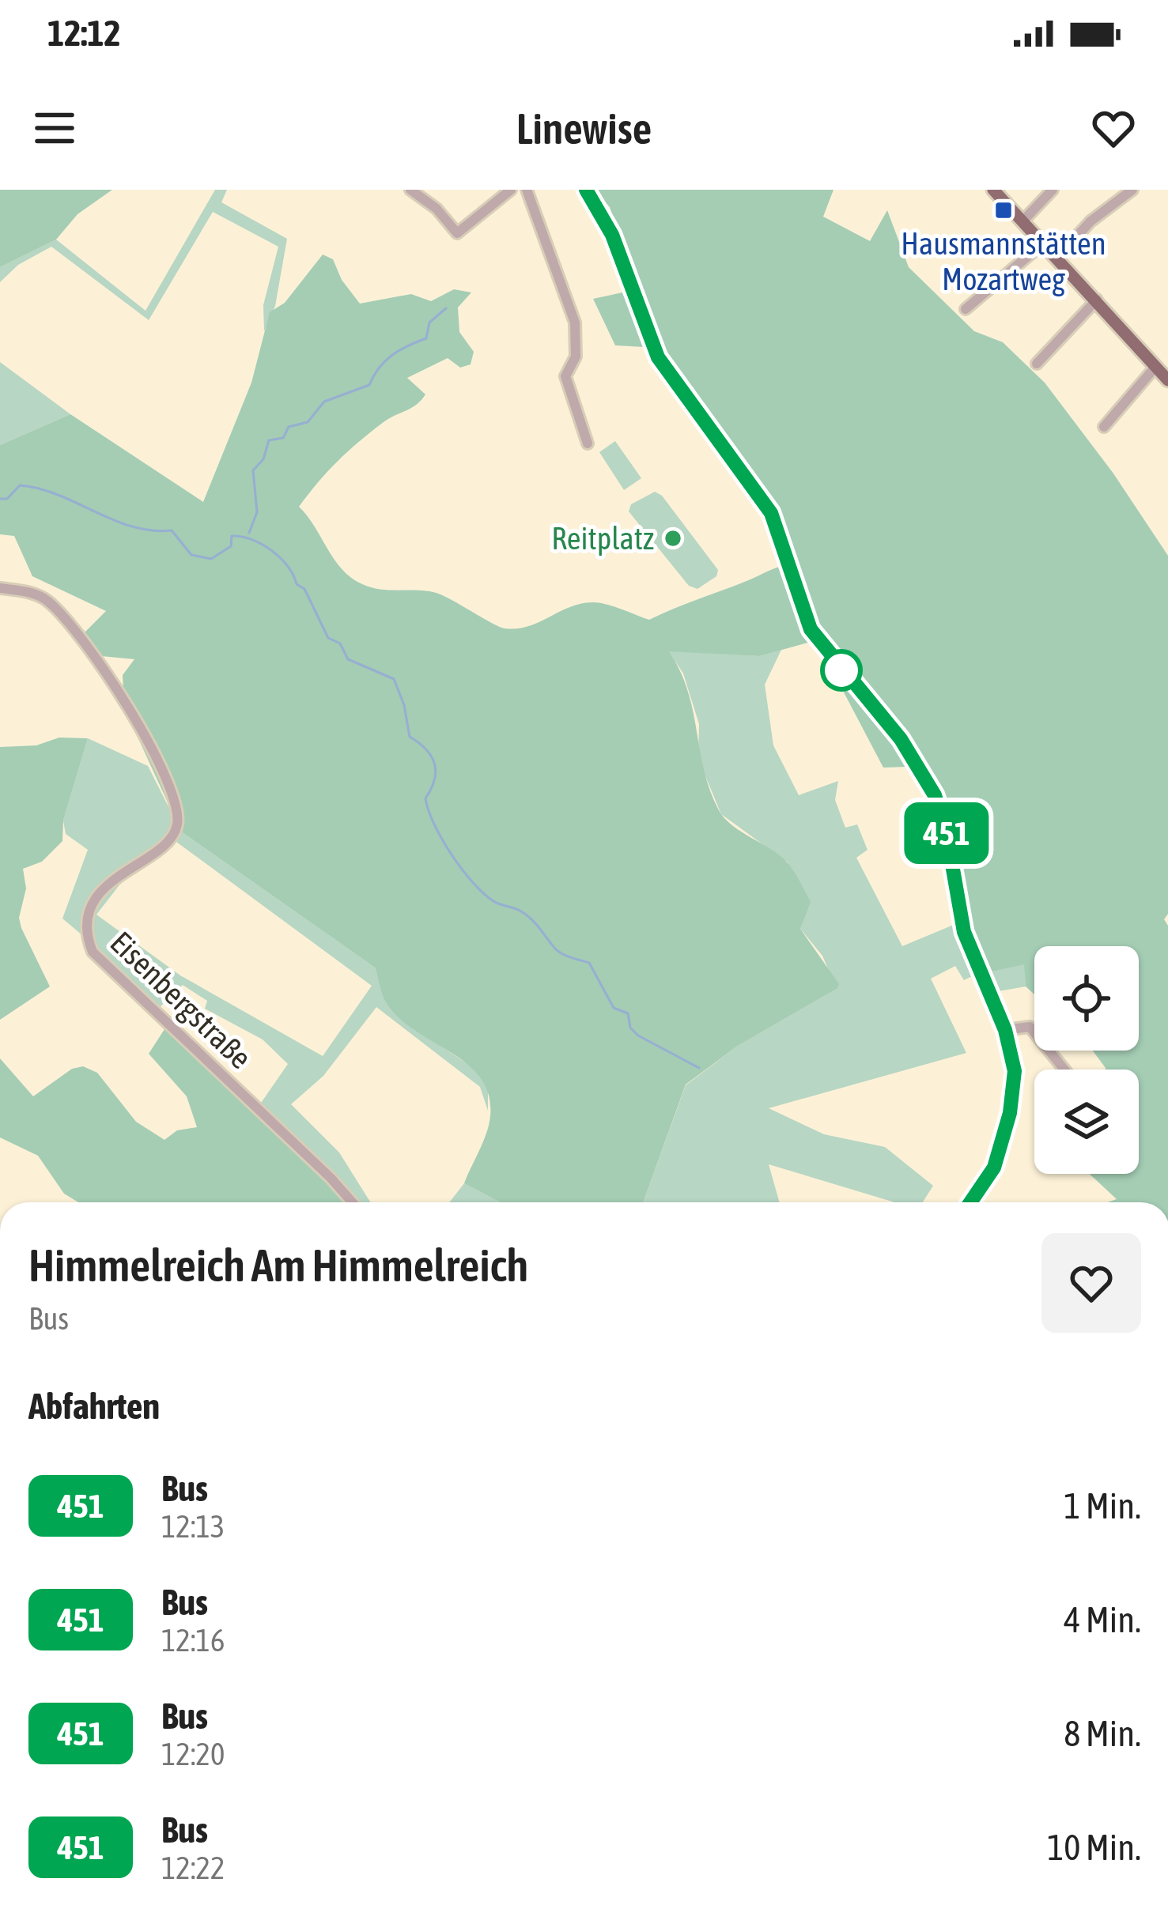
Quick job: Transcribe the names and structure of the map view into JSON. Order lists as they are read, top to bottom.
{
  "streets": {
    "street": ["Eisenbergstraße"]
  },
  "places": {
    "transit": ["Hausmannstätten Mozartweg"],
    "other": ["Reitplatz"]
  },
  "lines": ["bus line 451"],
  "page": {
    "status": "12:12",
    "header": "Linewise",
    "on_map": "451",
    "heading": [
      ["Himmelreich Am Himmelreich", "Bus"],
      "Abfahrten"
    ],
    "list": [
      {
        "mark": "451",
        "name": "Bus",
        "note": "12:13",
        "value": "1 Min."
      },
      {
        "mark": "451",
        "name": "Bus",
        "note": "12:16",
        "value": "4 Min."
      },
      {
        "mark": "451",
        "name": "Bus",
        "note": "12:20",
        "value": "8 Min."
      },
      {
        "mark": "451",
        "name": "Bus",
        "note": "12:22",
        "value": "10 Min."
      }
    ]
  }
}
